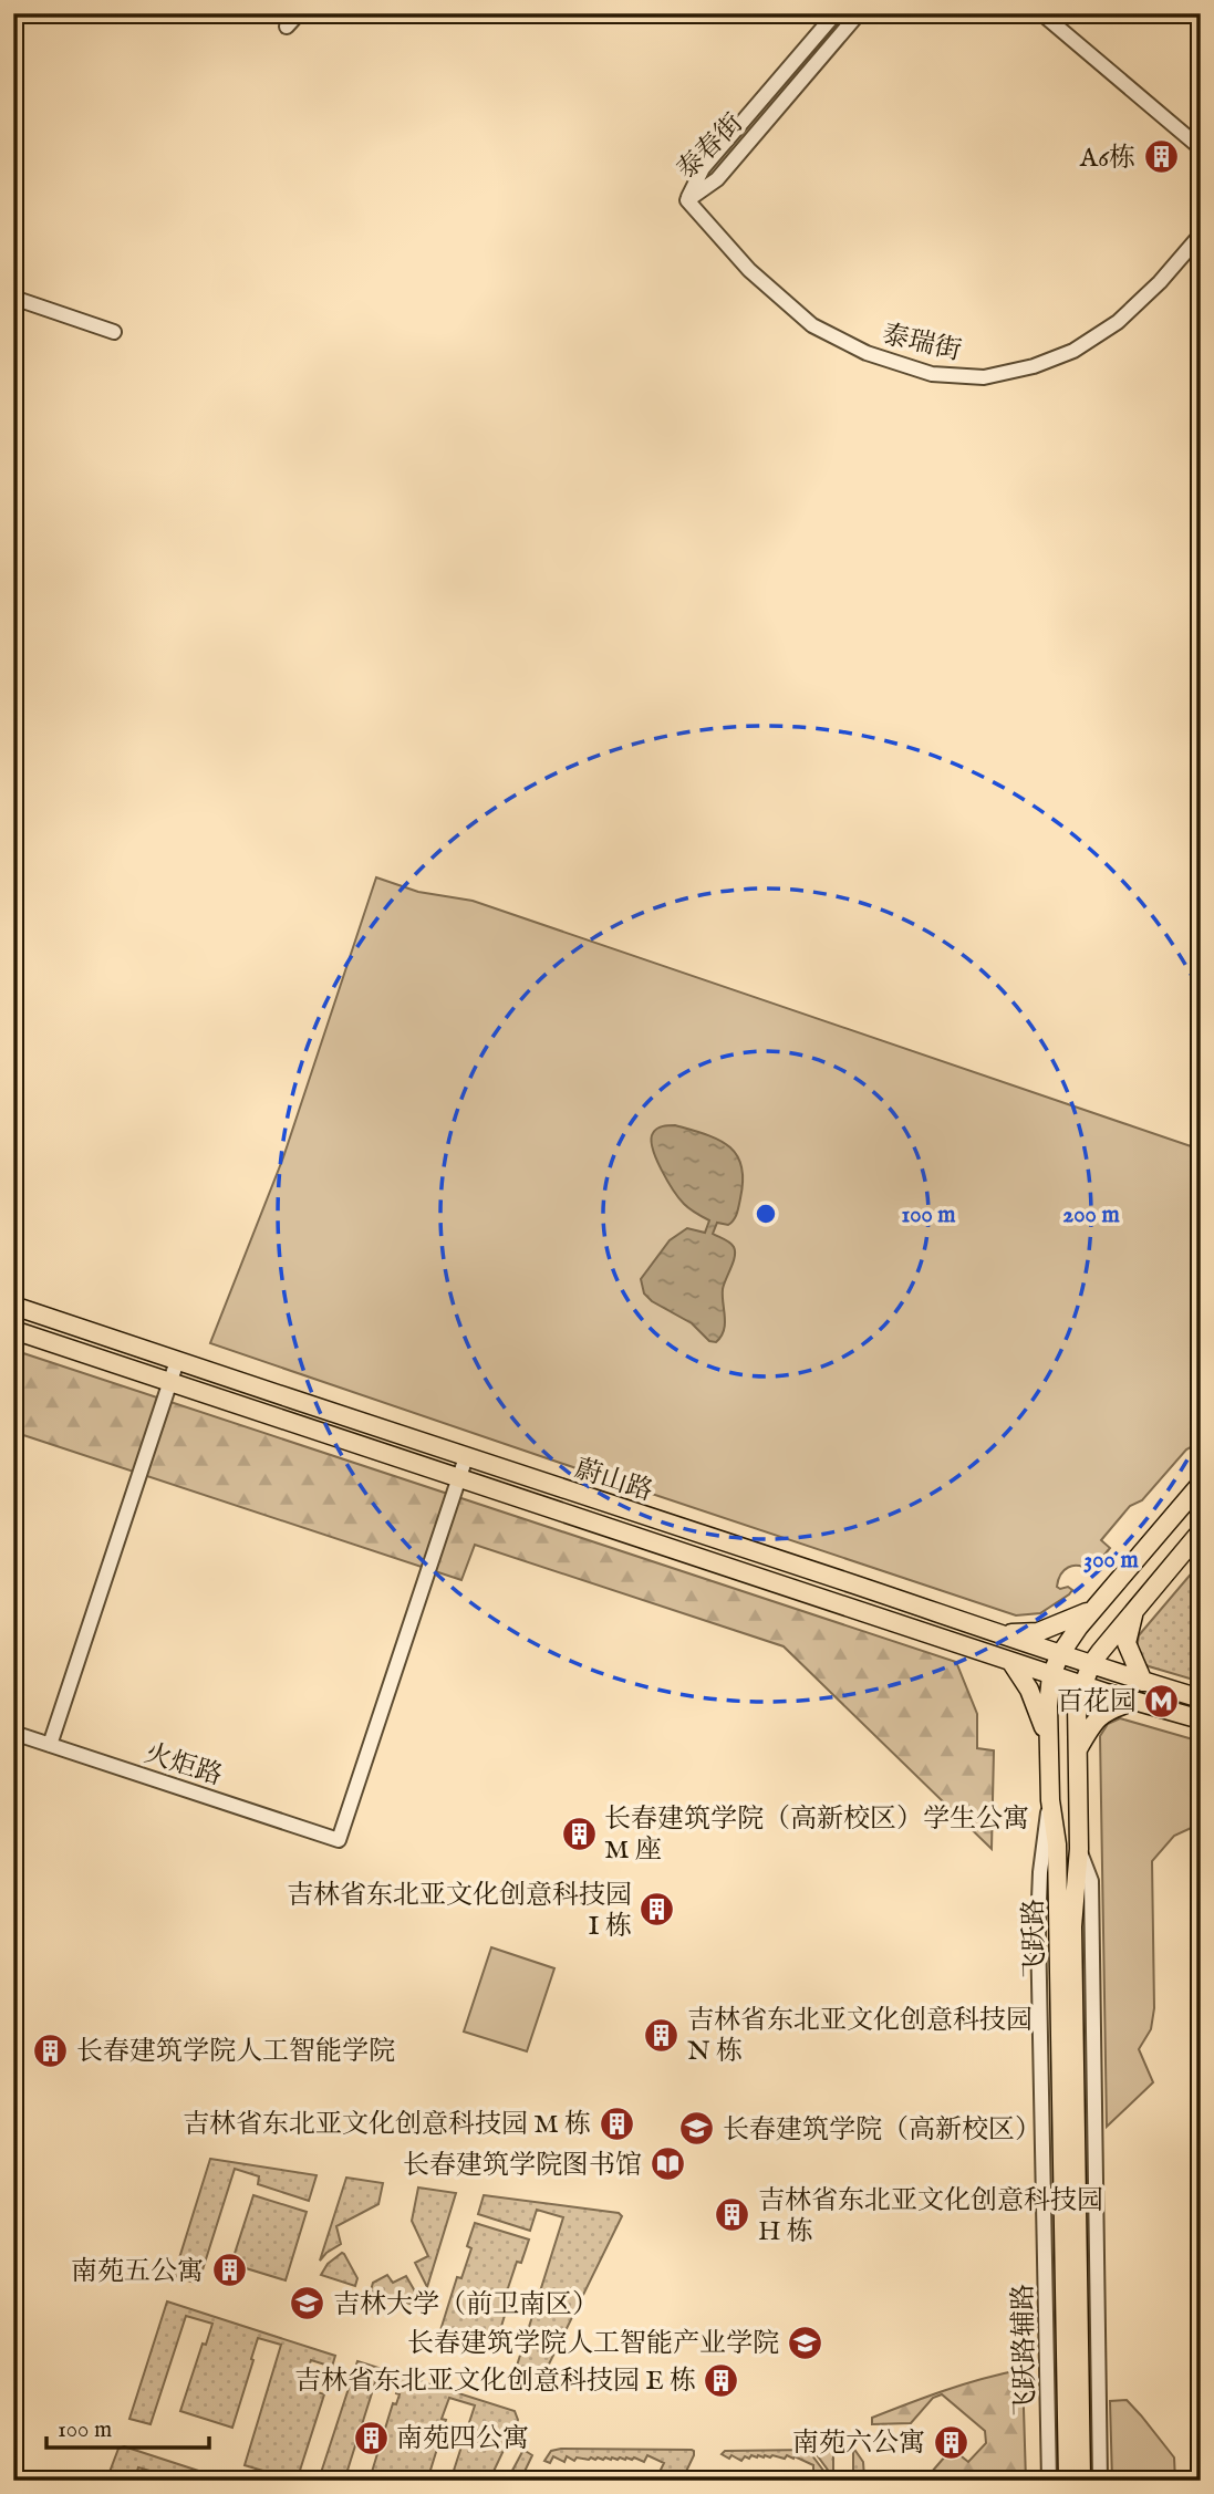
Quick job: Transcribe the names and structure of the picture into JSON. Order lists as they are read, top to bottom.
{
  "streets": {
    "main road": ["蔚山路", "飞跃路"],
    "street": [
      "泰春街",
      "泰瑞街",
      "火炬路",
      "飞跃路辅路"
    ]
  },
  "crossings": [
    ["泰春街", "泰瑞街"],
    ["蔚山路", "火炬路"],
    ["蔚山路", "飞跃路"],
    ["飞跃路", "飞跃路辅路"]
  ],
  "places": {
    "building": [
      "A6栋",
      "长春建筑学院（高新校区）学生公寓 M 座",
      "吉林省东北亚文化创意科技园 I 栋",
      "吉林省东北亚文化创意科技园 N 栋",
      "长春建筑学院人工智能学院",
      "吉林省东北亚文化创意科技园 M 栋",
      "吉林省东北亚文化创意科技园 H 栋",
      "南苑五公寓",
      "吉林省东北亚文化创意科技园 E 栋",
      "南苑四公寓",
      "南苑六公寓"
    ],
    "metro station": ["百花园"],
    "school or university": ["长春建筑学院（高新校区）", "吉林大学（前卫南区）", "长春建筑学院人工智能产业学院"],
    "library": ["长春建筑学院图书馆"]
  },
  "scale_bar": "100 m",
  "rings": ["100 m", "200 m", "300 m"]
}
